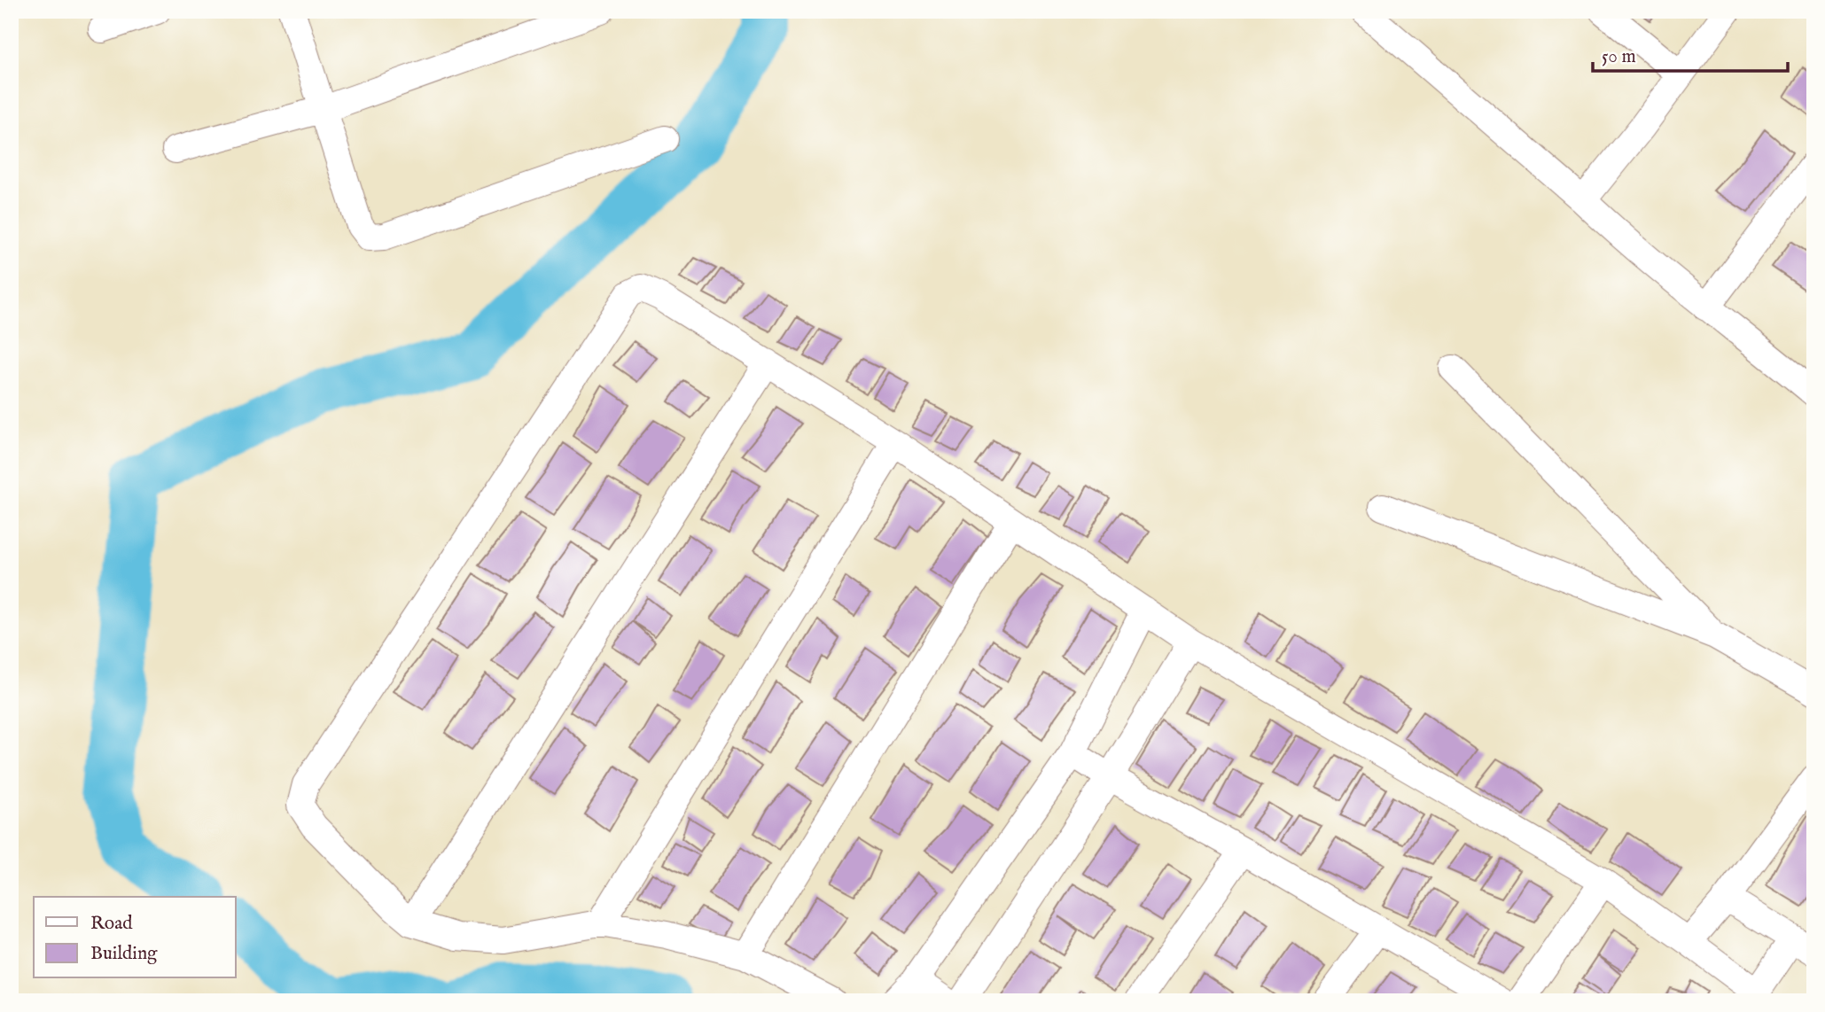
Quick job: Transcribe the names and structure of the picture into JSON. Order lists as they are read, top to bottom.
{
  "legend": ["Road", "Building"],
  "scale_bar": "50 m"
}
